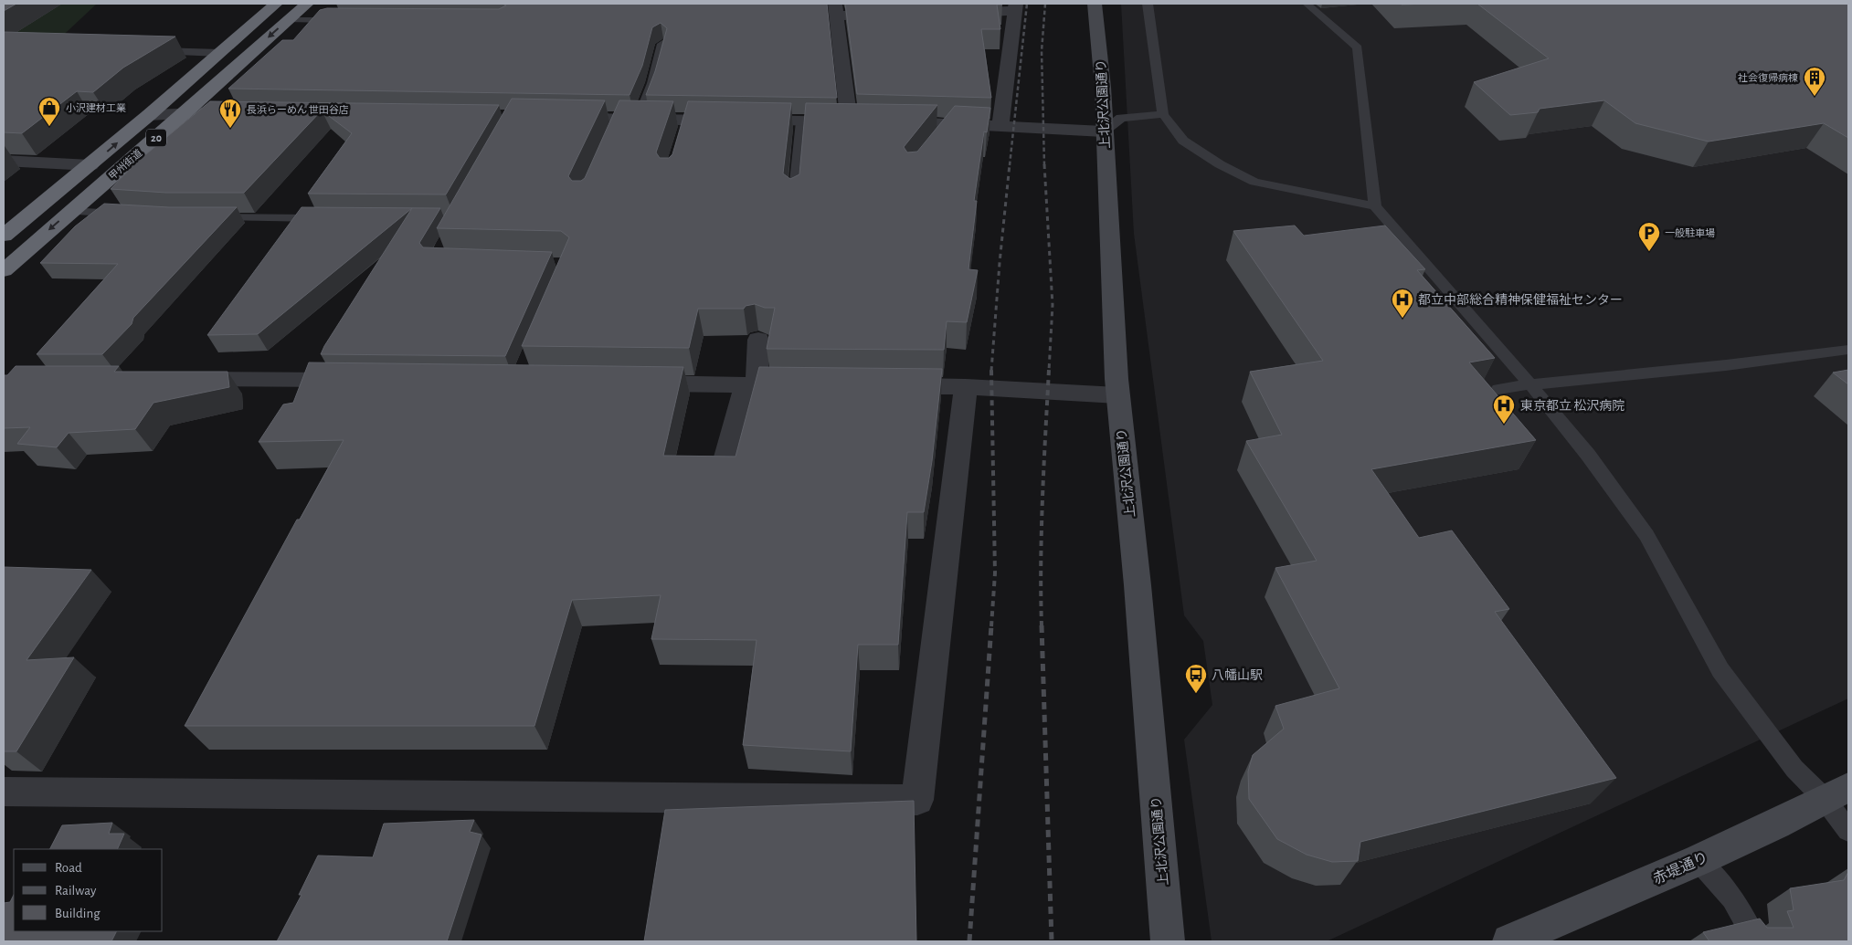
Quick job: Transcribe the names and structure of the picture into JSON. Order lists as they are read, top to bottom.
{
  "streets": {
    "highway": ["20", "甲州街道"],
    "street": ["上北沢公園通り", "赤堤通り"]
  },
  "places": {
    "building": ["社会復帰病棟"],
    "shop": ["小沢建材工業"],
    "restaurant": ["長浜らーめん 世田谷店"],
    "parking": ["一般駐車場"],
    "hospital": ["都立中部総合精神保健福祉センター", "東京都立 松沢病院"],
    "bus stop": ["八幡山駅"]
  },
  "legend": ["Road", "Railway", "Building"]
}
